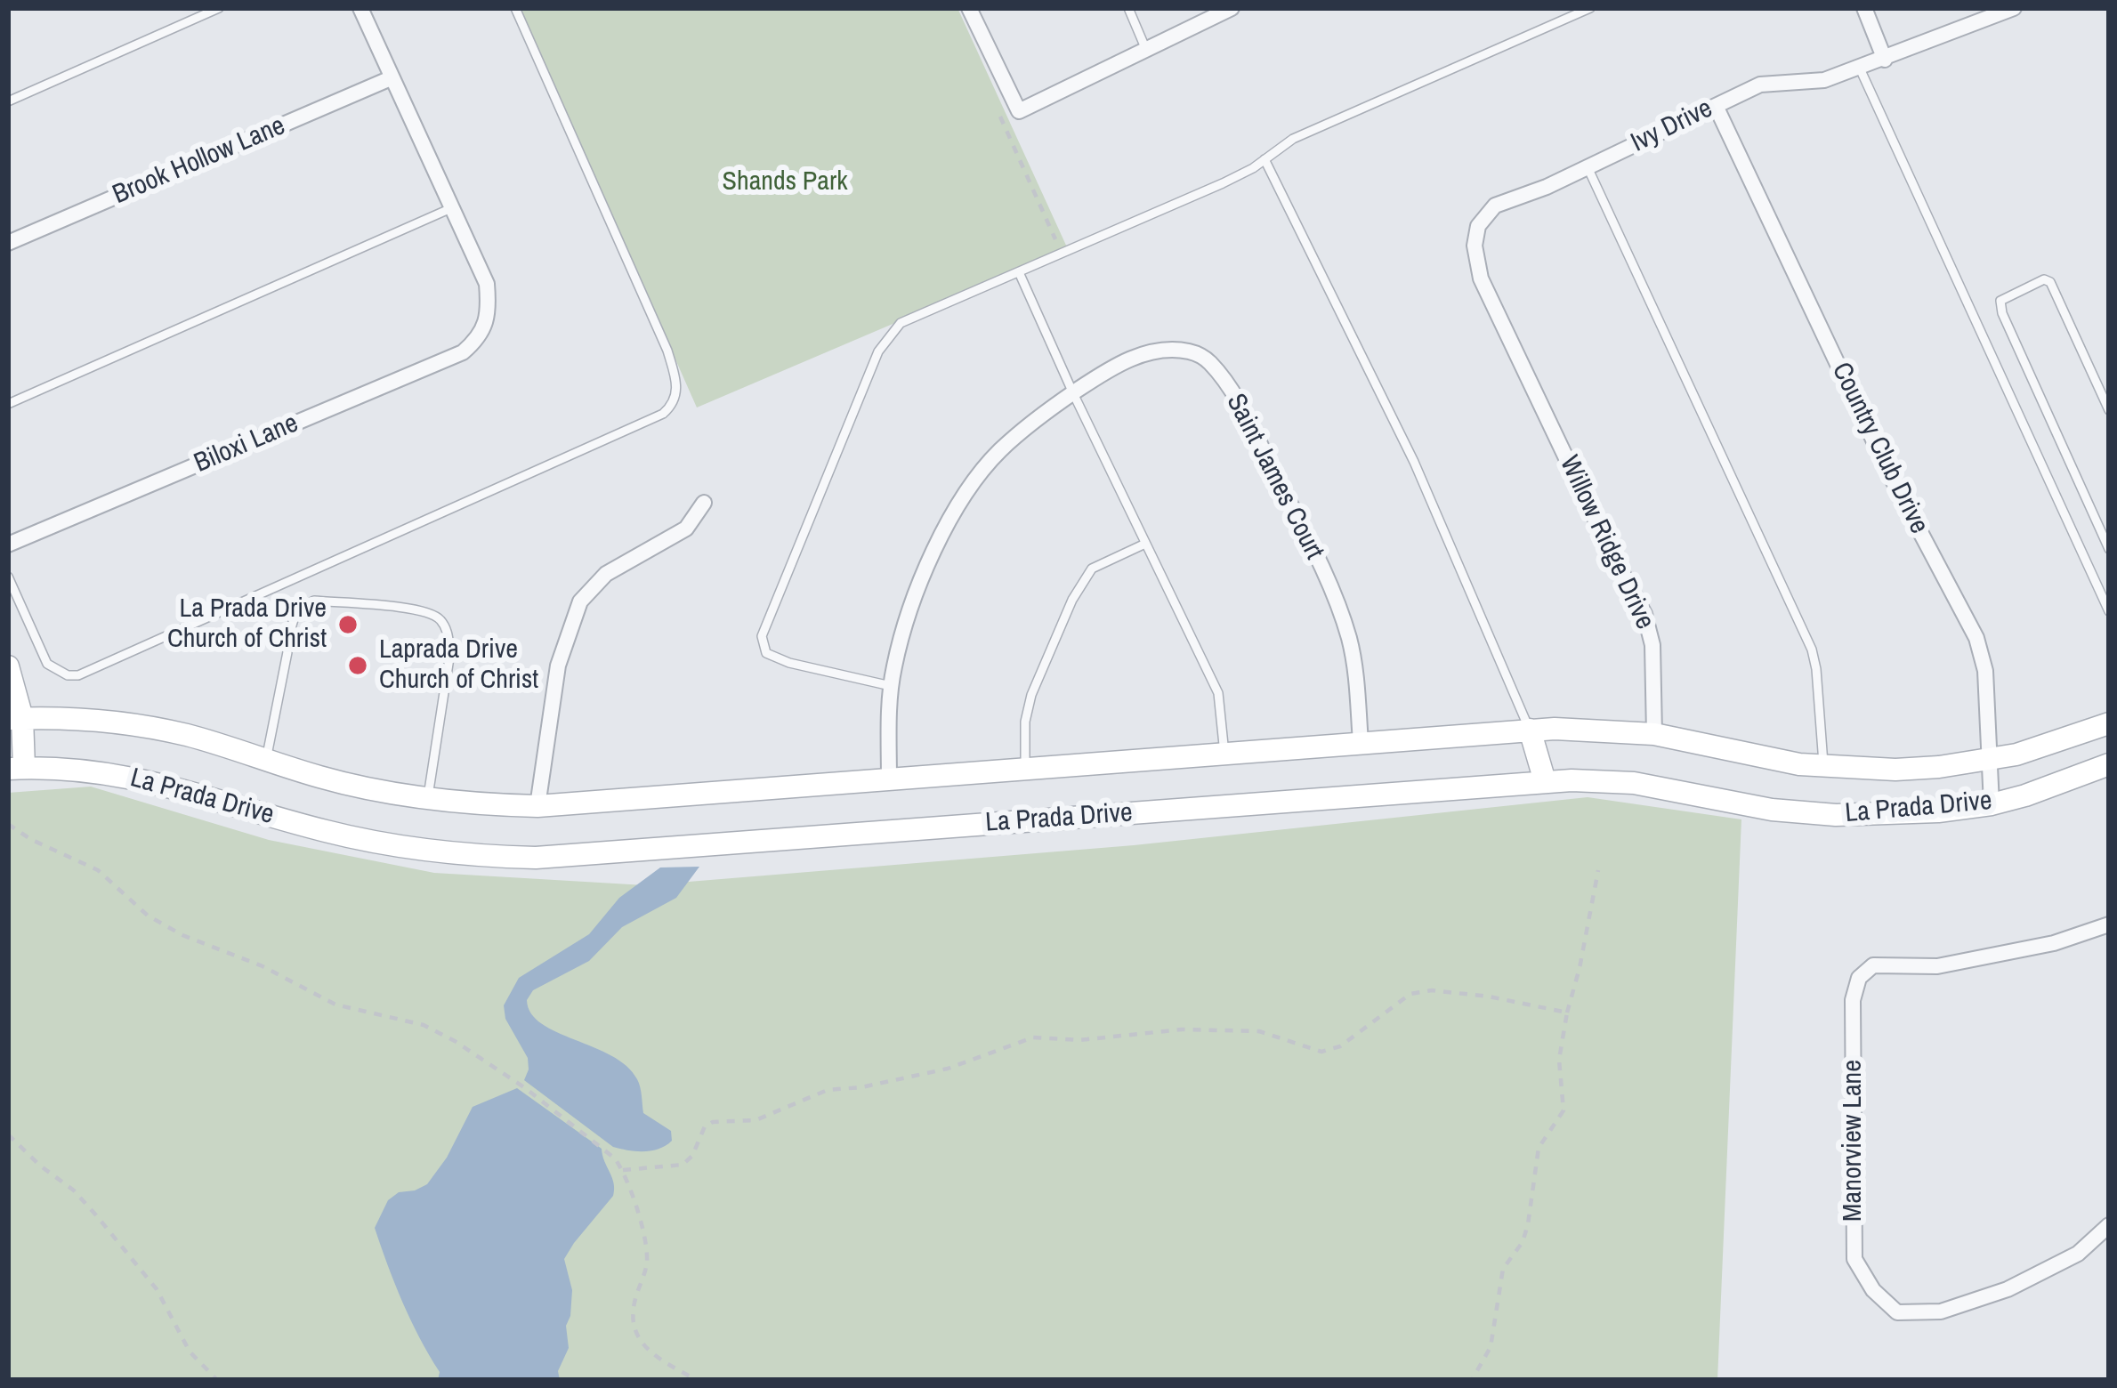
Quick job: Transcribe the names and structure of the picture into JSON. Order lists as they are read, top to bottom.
{
  "streets": {
    "main road": ["La Prada Drive"],
    "street": [
      "Ivy Drive",
      "Brook Hollow Lane",
      "Biloxi Lane",
      "Country Club Drive",
      "Saint James Court",
      "Willow Ridge Drive",
      "Manorview Lane"
    ]
  },
  "crossings": [
    ["Ivy Drive", "Country Club Drive"],
    ["Ivy Drive", "Willow Ridge Drive"],
    ["Country Club Drive", "La Prada Drive"],
    ["Saint James Court", "La Prada Drive"],
    ["Willow Ridge Drive", "La Prada Drive"]
  ],
  "parks": ["Shands Park"],
  "places": ["La Prada Drive Church of Christ", "Laprada Drive Church of Christ"]
}
